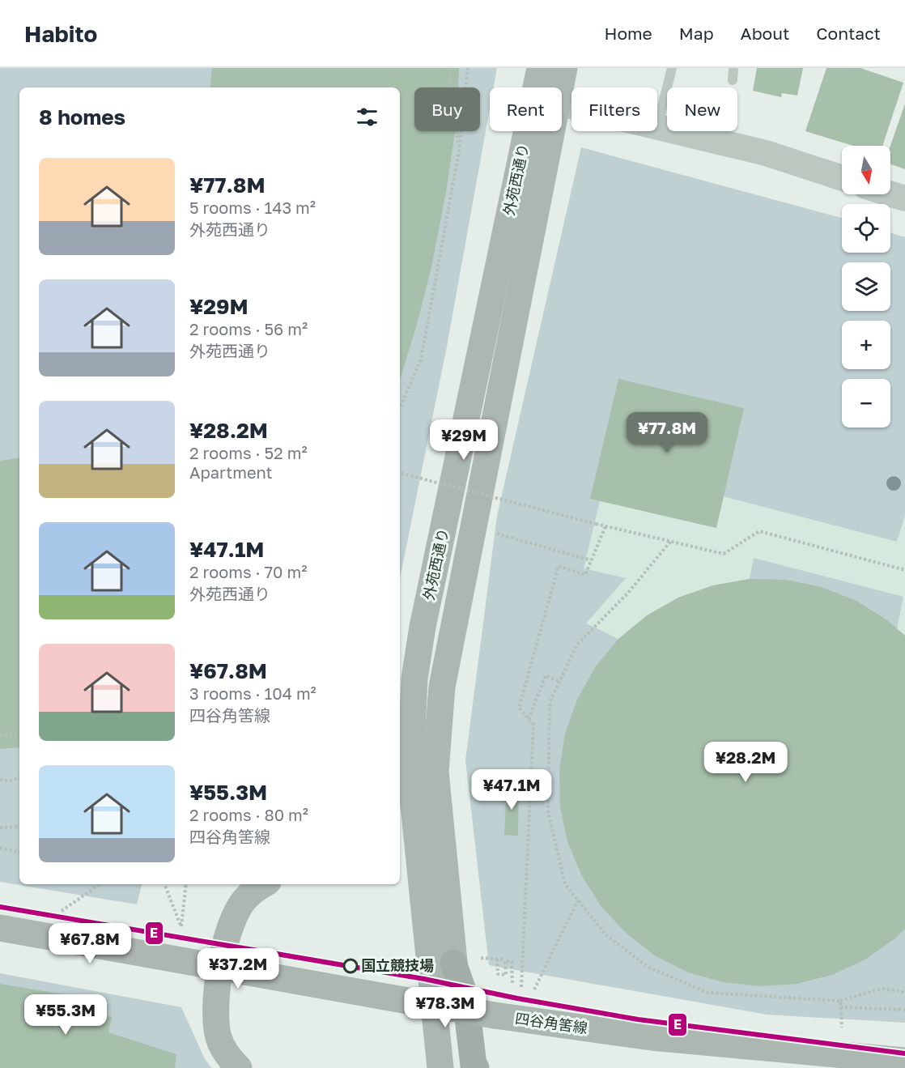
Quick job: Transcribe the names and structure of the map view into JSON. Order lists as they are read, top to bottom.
{
  "streets": {
    "main road": ["外苑西通り", "四谷角筈線"]
  },
  "places": ["国立競技場"],
  "lines": ["transit line E"],
  "north": "bottom",
  "page": {
    "header": "Habito",
    "nav": [
      "Home",
      "Map",
      "About",
      "Contact"
    ],
    "chip": [
      "Buy",
      "Rent",
      "Filters",
      "New"
    ],
    "heading": "8 homes",
    "map_buttons": ["+", "−"],
    "list": [
      {
        "name": "¥77.8M",
        "note": "5 rooms · 143 m² · 外苑西通り"
      },
      {
        "name": "¥29M",
        "note": "2 rooms · 56 m² · 外苑西通り"
      },
      {
        "name": "¥28.2M",
        "note": "2 rooms · 52 m² · Apartment"
      },
      {
        "name": "¥47.1M",
        "note": "2 rooms · 70 m² · 外苑西通り"
      },
      {
        "name": "¥67.8M",
        "note": "3 rooms · 104 m² · 四谷角筈線"
      },
      {
        "name": "¥55.3M",
        "note": "2 rooms · 80 m² · 四谷角筈線"
      }
    ],
    "price": [
      "¥77.8M",
      "¥29M",
      "¥28.2M",
      "¥47.1M",
      "¥67.8M",
      "¥37.2M",
      "¥78.3M",
      "¥55.3M"
    ]
  }
}
